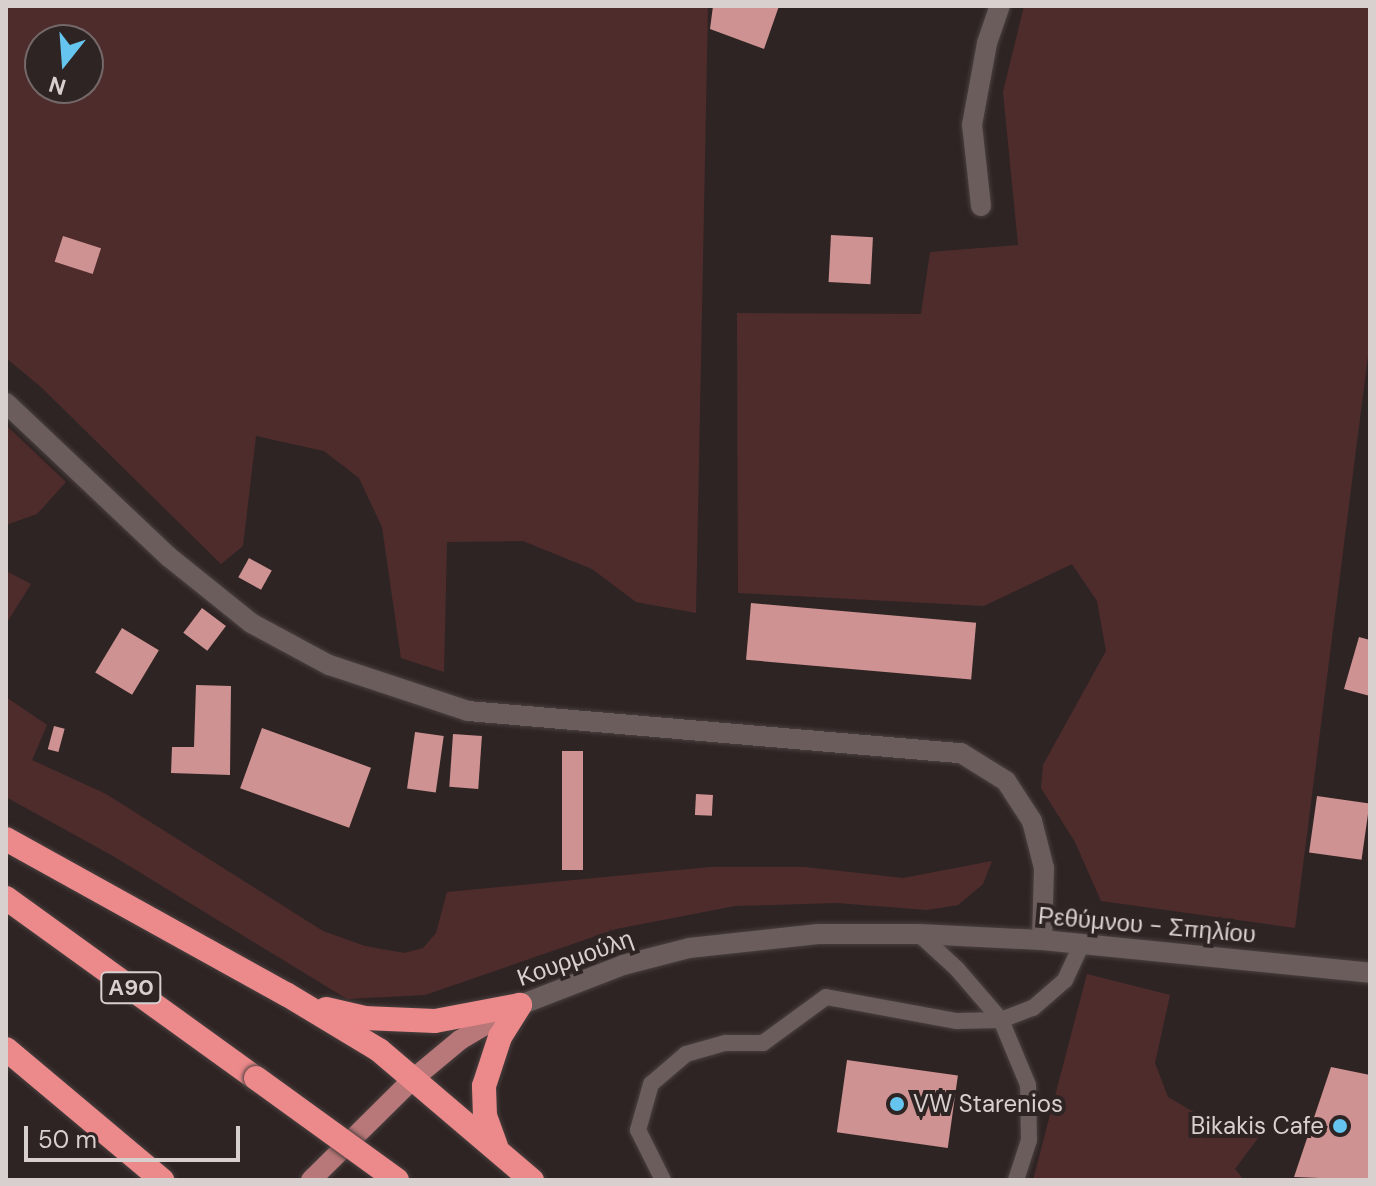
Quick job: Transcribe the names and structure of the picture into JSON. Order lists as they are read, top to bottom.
{
  "streets": {
    "highway": ["Α90"],
    "main road": ["Κουρμούλη"],
    "street": ["Ρεθύμνου - Σπηλίου"]
  },
  "crossings": [
    ["Ρεθύμνου - Σπηλίου", "Κουρμούλη"]
  ],
  "places": ["VW Starenios", "Bikakis Cafe"],
  "scale_bar": "50 m",
  "north": "bottom"
}
